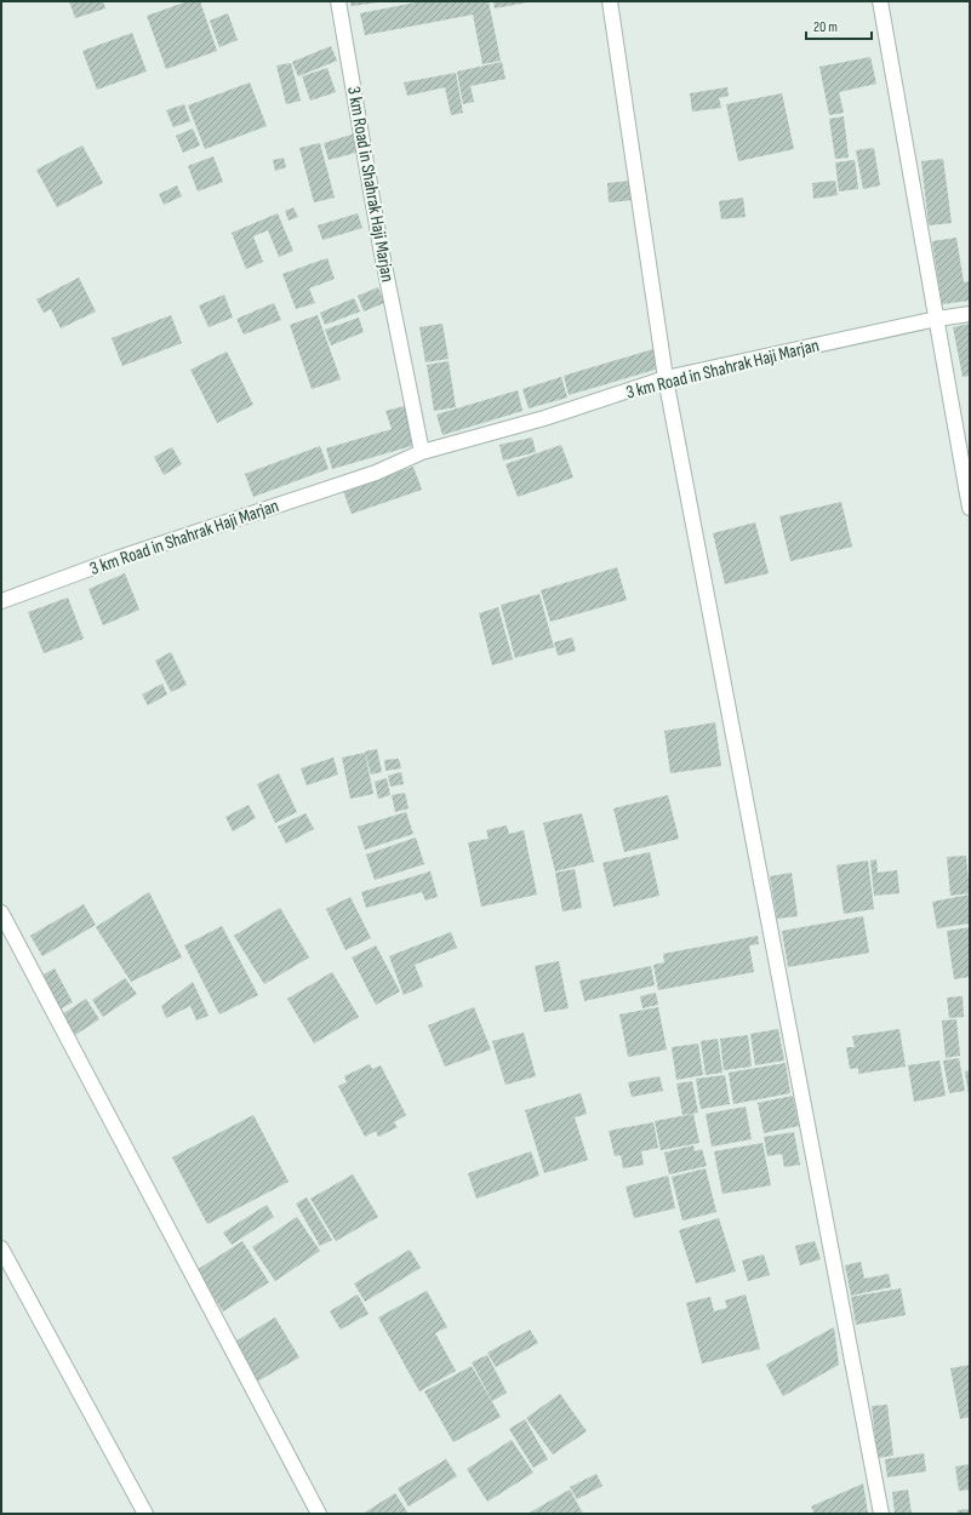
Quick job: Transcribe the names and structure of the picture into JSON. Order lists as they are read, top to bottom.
{
  "streets": {
    "street": ["3 km Road in Shahrak Haji Marjan"]
  },
  "scale_bar": "20 m"
}
